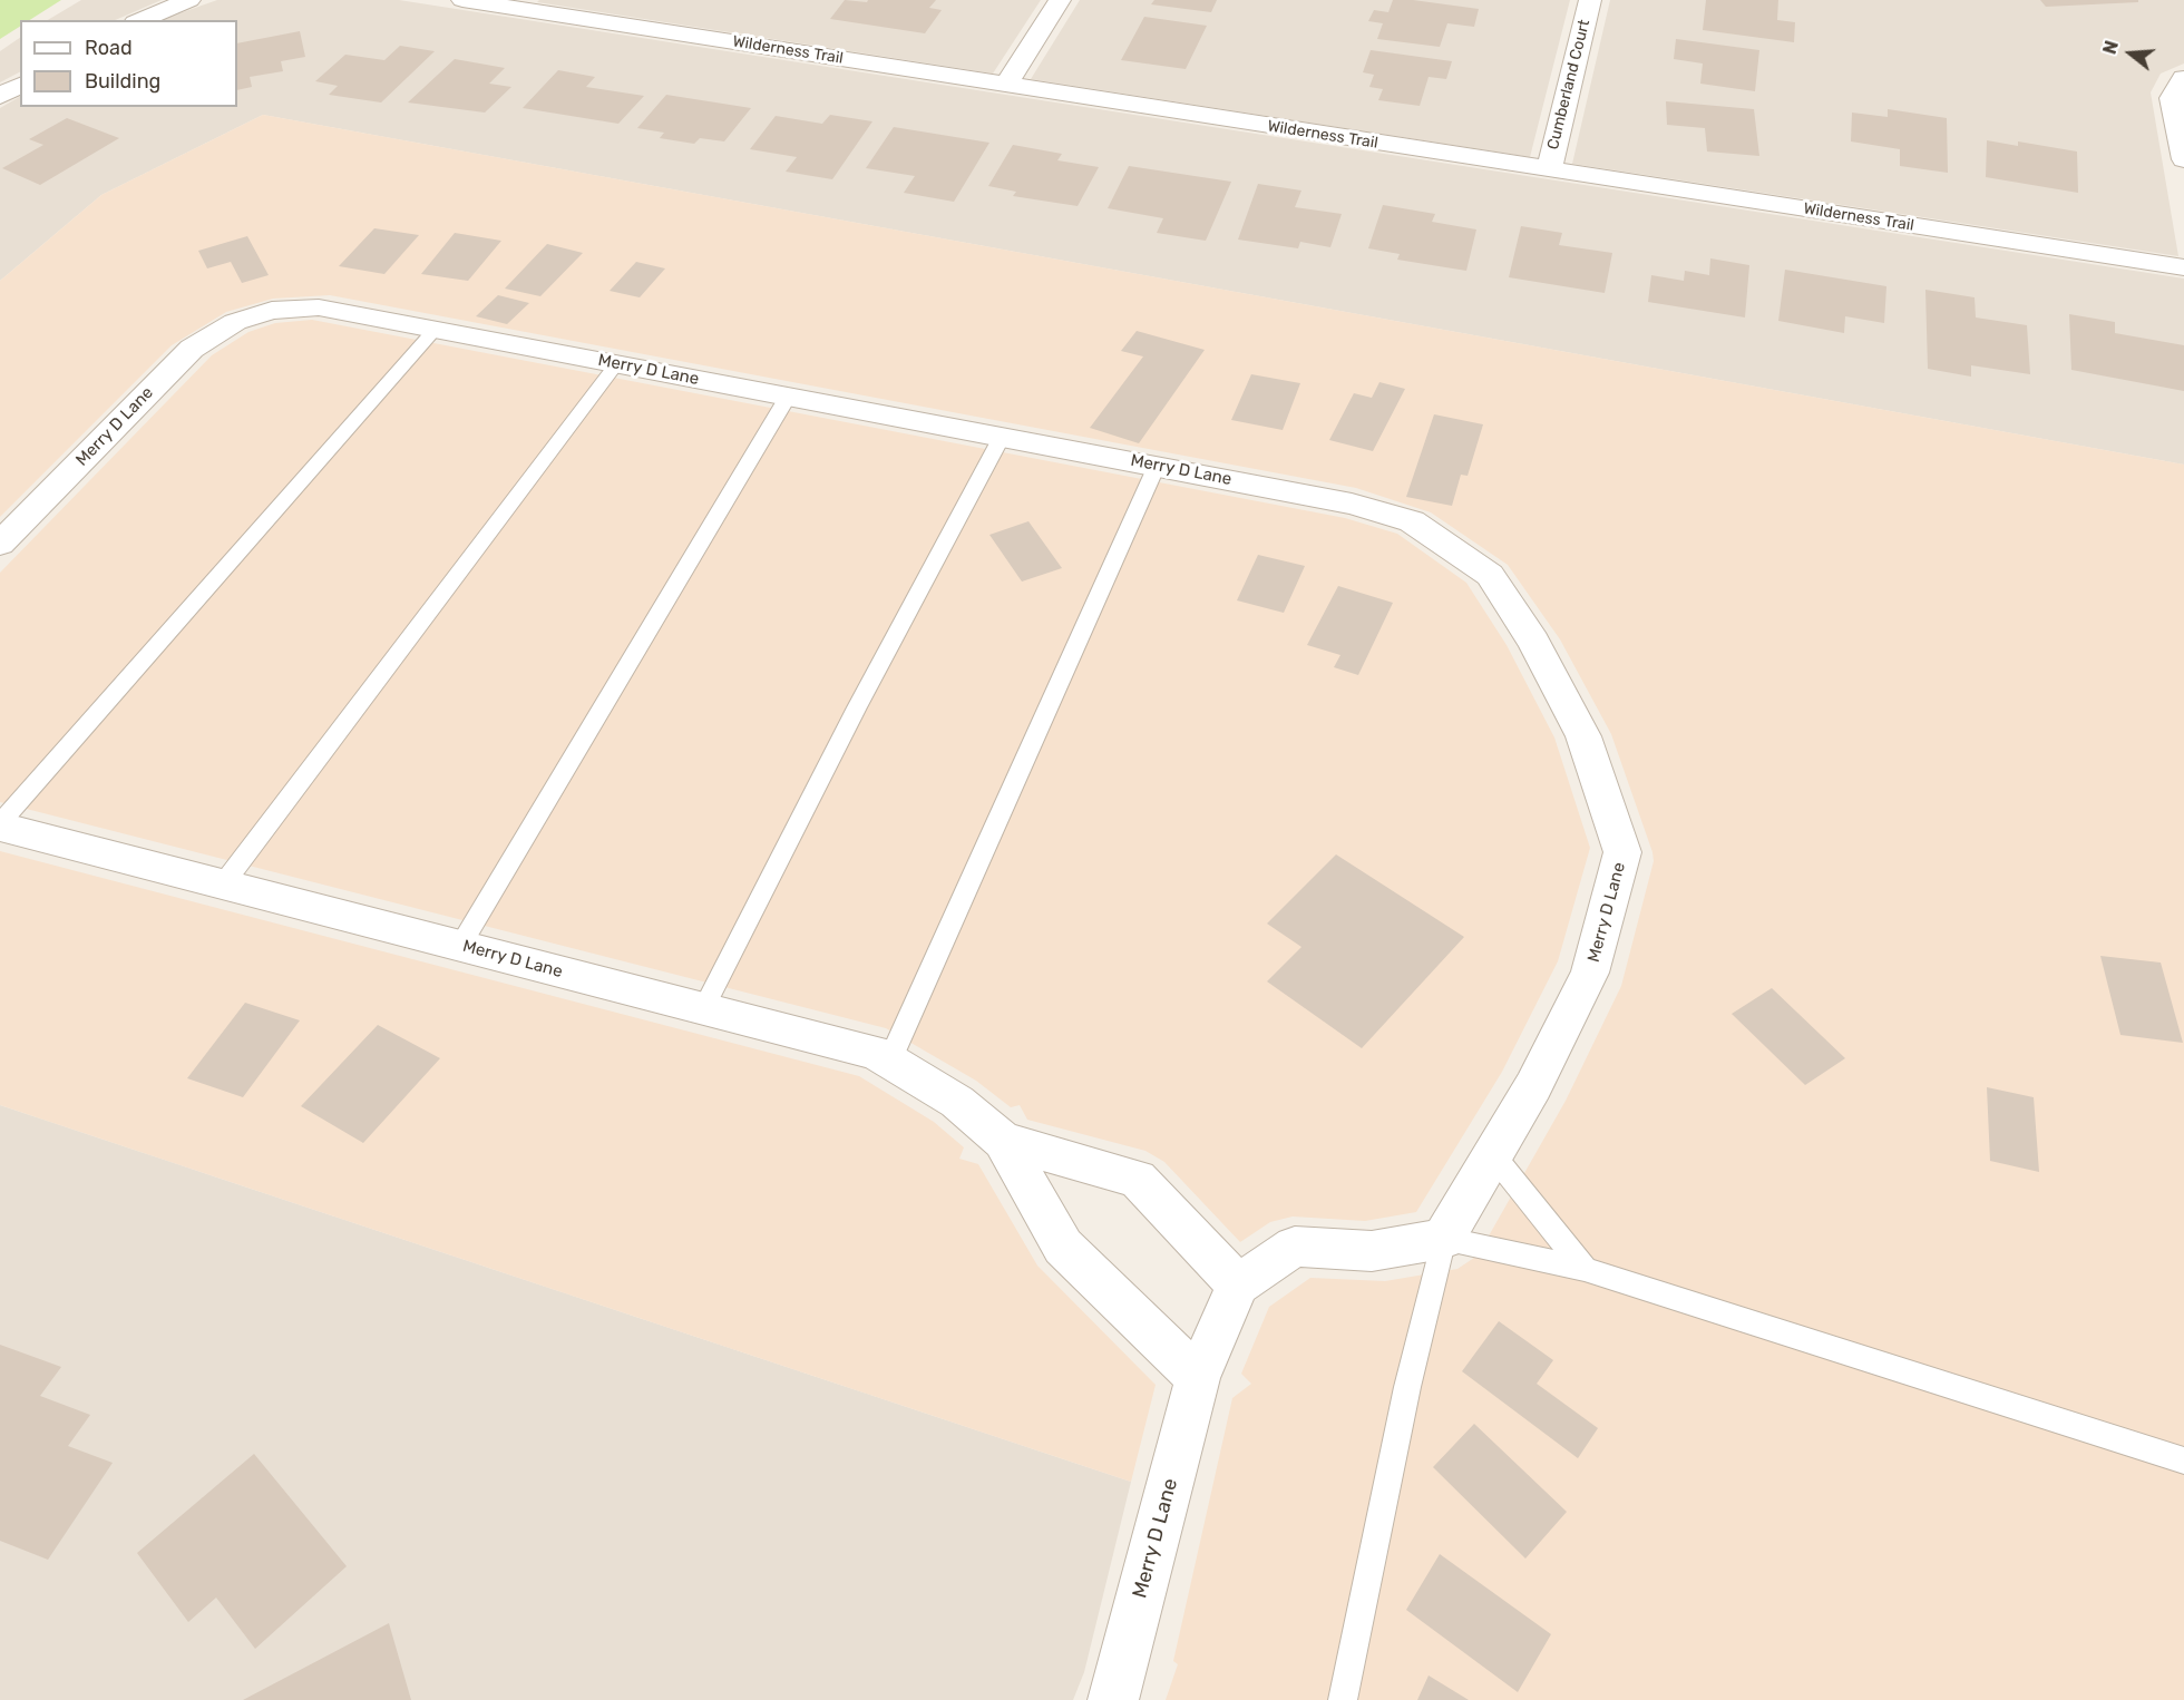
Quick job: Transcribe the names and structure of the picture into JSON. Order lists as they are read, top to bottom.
{
  "streets": {
    "street": ["Wilderness Trail", "Cumberland Court", "Merry D Lane"]
  },
  "crossings": [
    ["Wilderness Trail", "Cumberland Court"]
  ],
  "legend": ["Road", "Building"],
  "north": "left"
}
